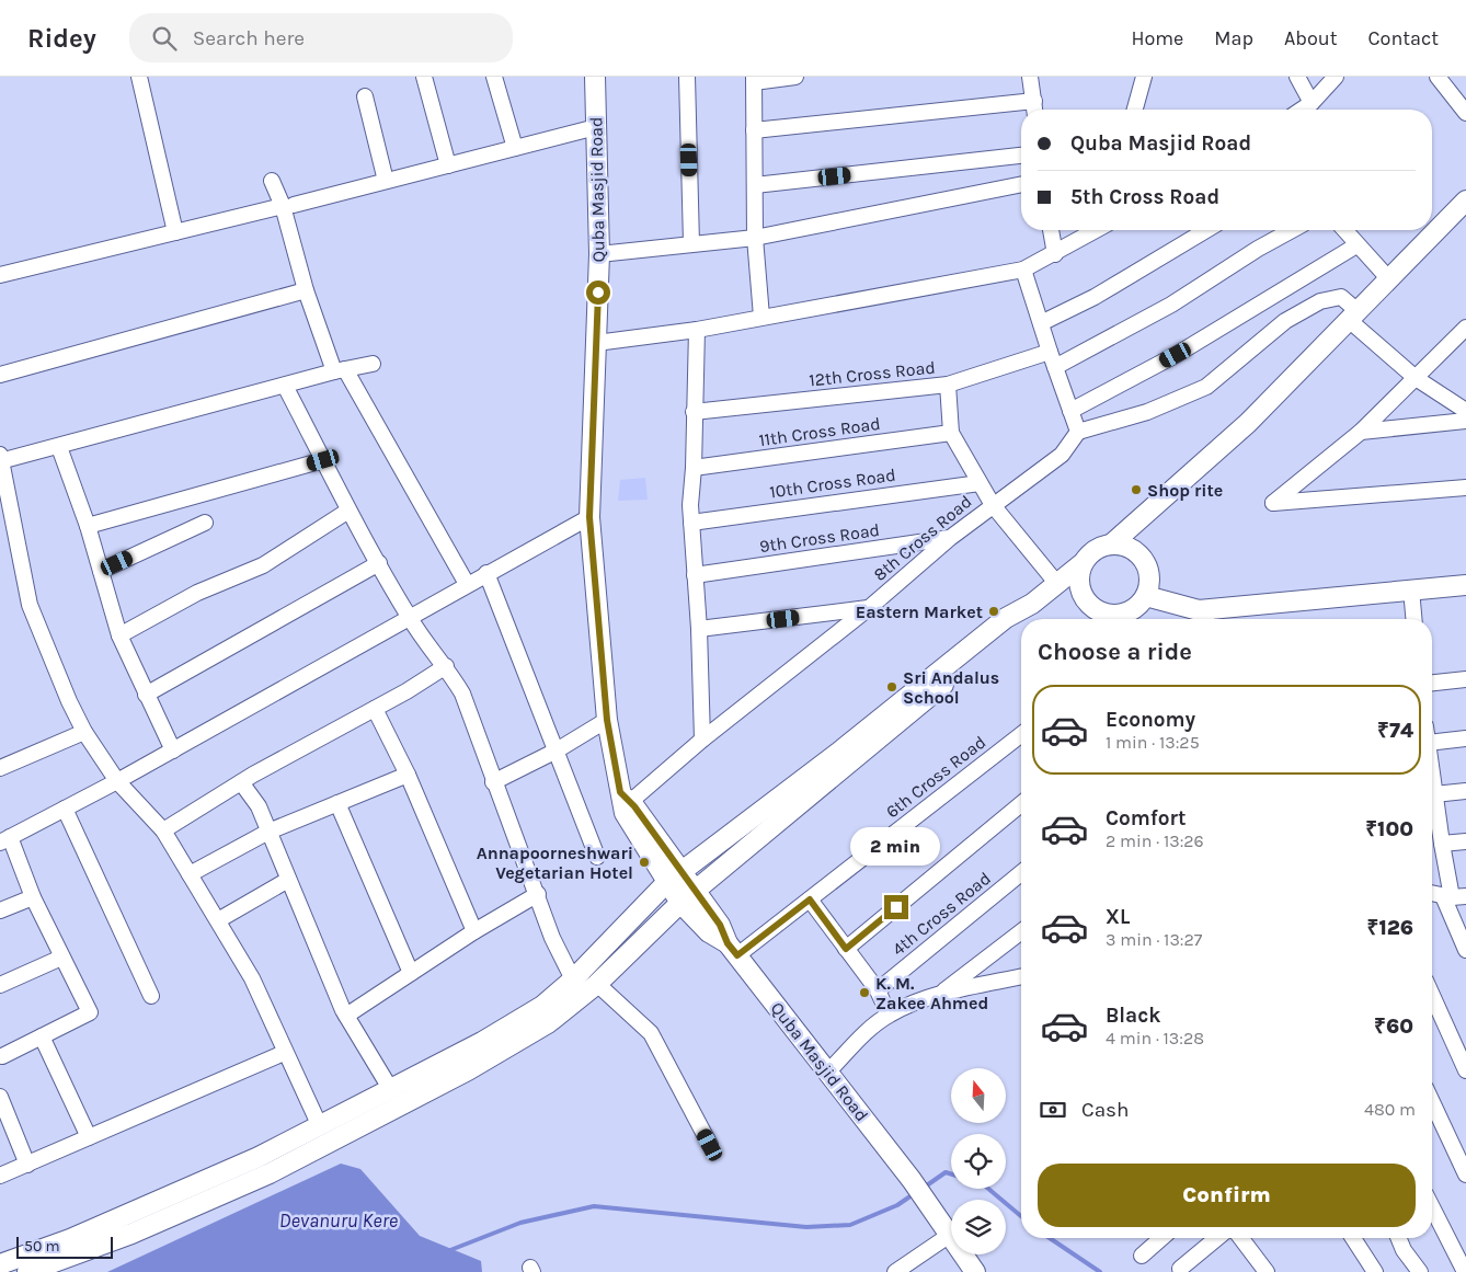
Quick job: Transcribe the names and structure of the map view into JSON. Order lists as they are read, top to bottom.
{
  "streets": {
    "street": [
      "Quba Masjid Road",
      "12th Cross Road",
      "11th Cross Road",
      "10th Cross Road",
      "9th Cross Road",
      "8th Cross Road",
      "6th Cross Road",
      "4th Cross Road"
    ]
  },
  "crossings": [
    ["Quba Masjid Road", "8th Cross Road"],
    ["Quba Masjid Road", "6th Cross Road"],
    ["9th Cross Road", "8th Cross Road"]
  ],
  "water": ["Devanuru Kere"],
  "places": [
    "Shop rite",
    "Eastern Market",
    "Sri Andalus School",
    "Annapoorneshwari Vegetarian Hotel",
    "K. M. Zakee Ahmed"
  ],
  "scale_bar": "50 m",
  "north": "top",
  "page": {
    "header": "Ridey",
    "search": "Search here",
    "nav": [
      "Home",
      "Map",
      "About",
      "Contact"
    ],
    "banner": ["Quba Masjid Road", "5th Cross Road"],
    "heading": "Choose a ride",
    "list": [
      {
        "name": "Economy",
        "note": "1 min · 13:25",
        "value": "₹74"
      },
      {
        "name": "Comfort",
        "note": "2 min · 13:26",
        "value": "₹100"
      },
      {
        "name": "XL",
        "note": "3 min · 13:27",
        "value": "₹126"
      },
      {
        "name": "Black",
        "note": "4 min · 13:28",
        "value": "₹60"
      }
    ],
    "bubble": "2 min",
    "pay": ["Cash", "480 m"],
    "buttons": "Confirm",
    "scale": "50 m"
  }
}
